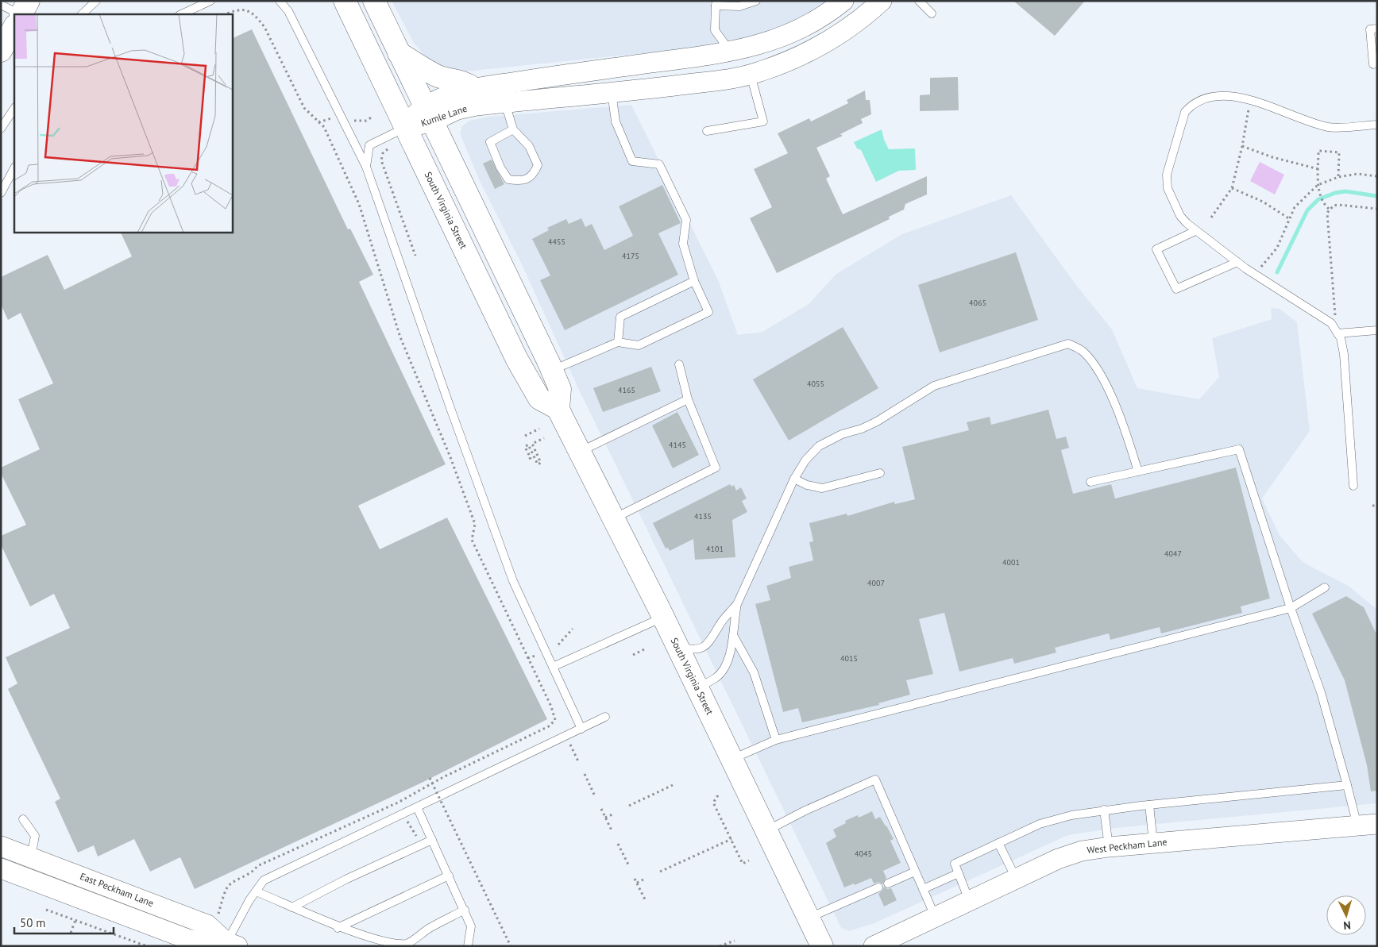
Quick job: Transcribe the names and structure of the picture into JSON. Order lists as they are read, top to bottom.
{
  "streets": {
    "main road": ["South Virginia Street"],
    "street": ["Kumle Lane", "West Peckham Lane", "East Peckham Lane"]
  },
  "crossings": [
    ["Kumle Lane", "South Virginia Street"]
  ],
  "house_numbers": [
    "4455",
    "4175",
    "4065",
    "4055",
    "4165",
    "4145",
    "4135",
    "4101",
    "4047",
    "4001",
    "4007",
    "4015",
    "4045"
  ],
  "scale_bar": "50 m",
  "north": "bottom"
}
